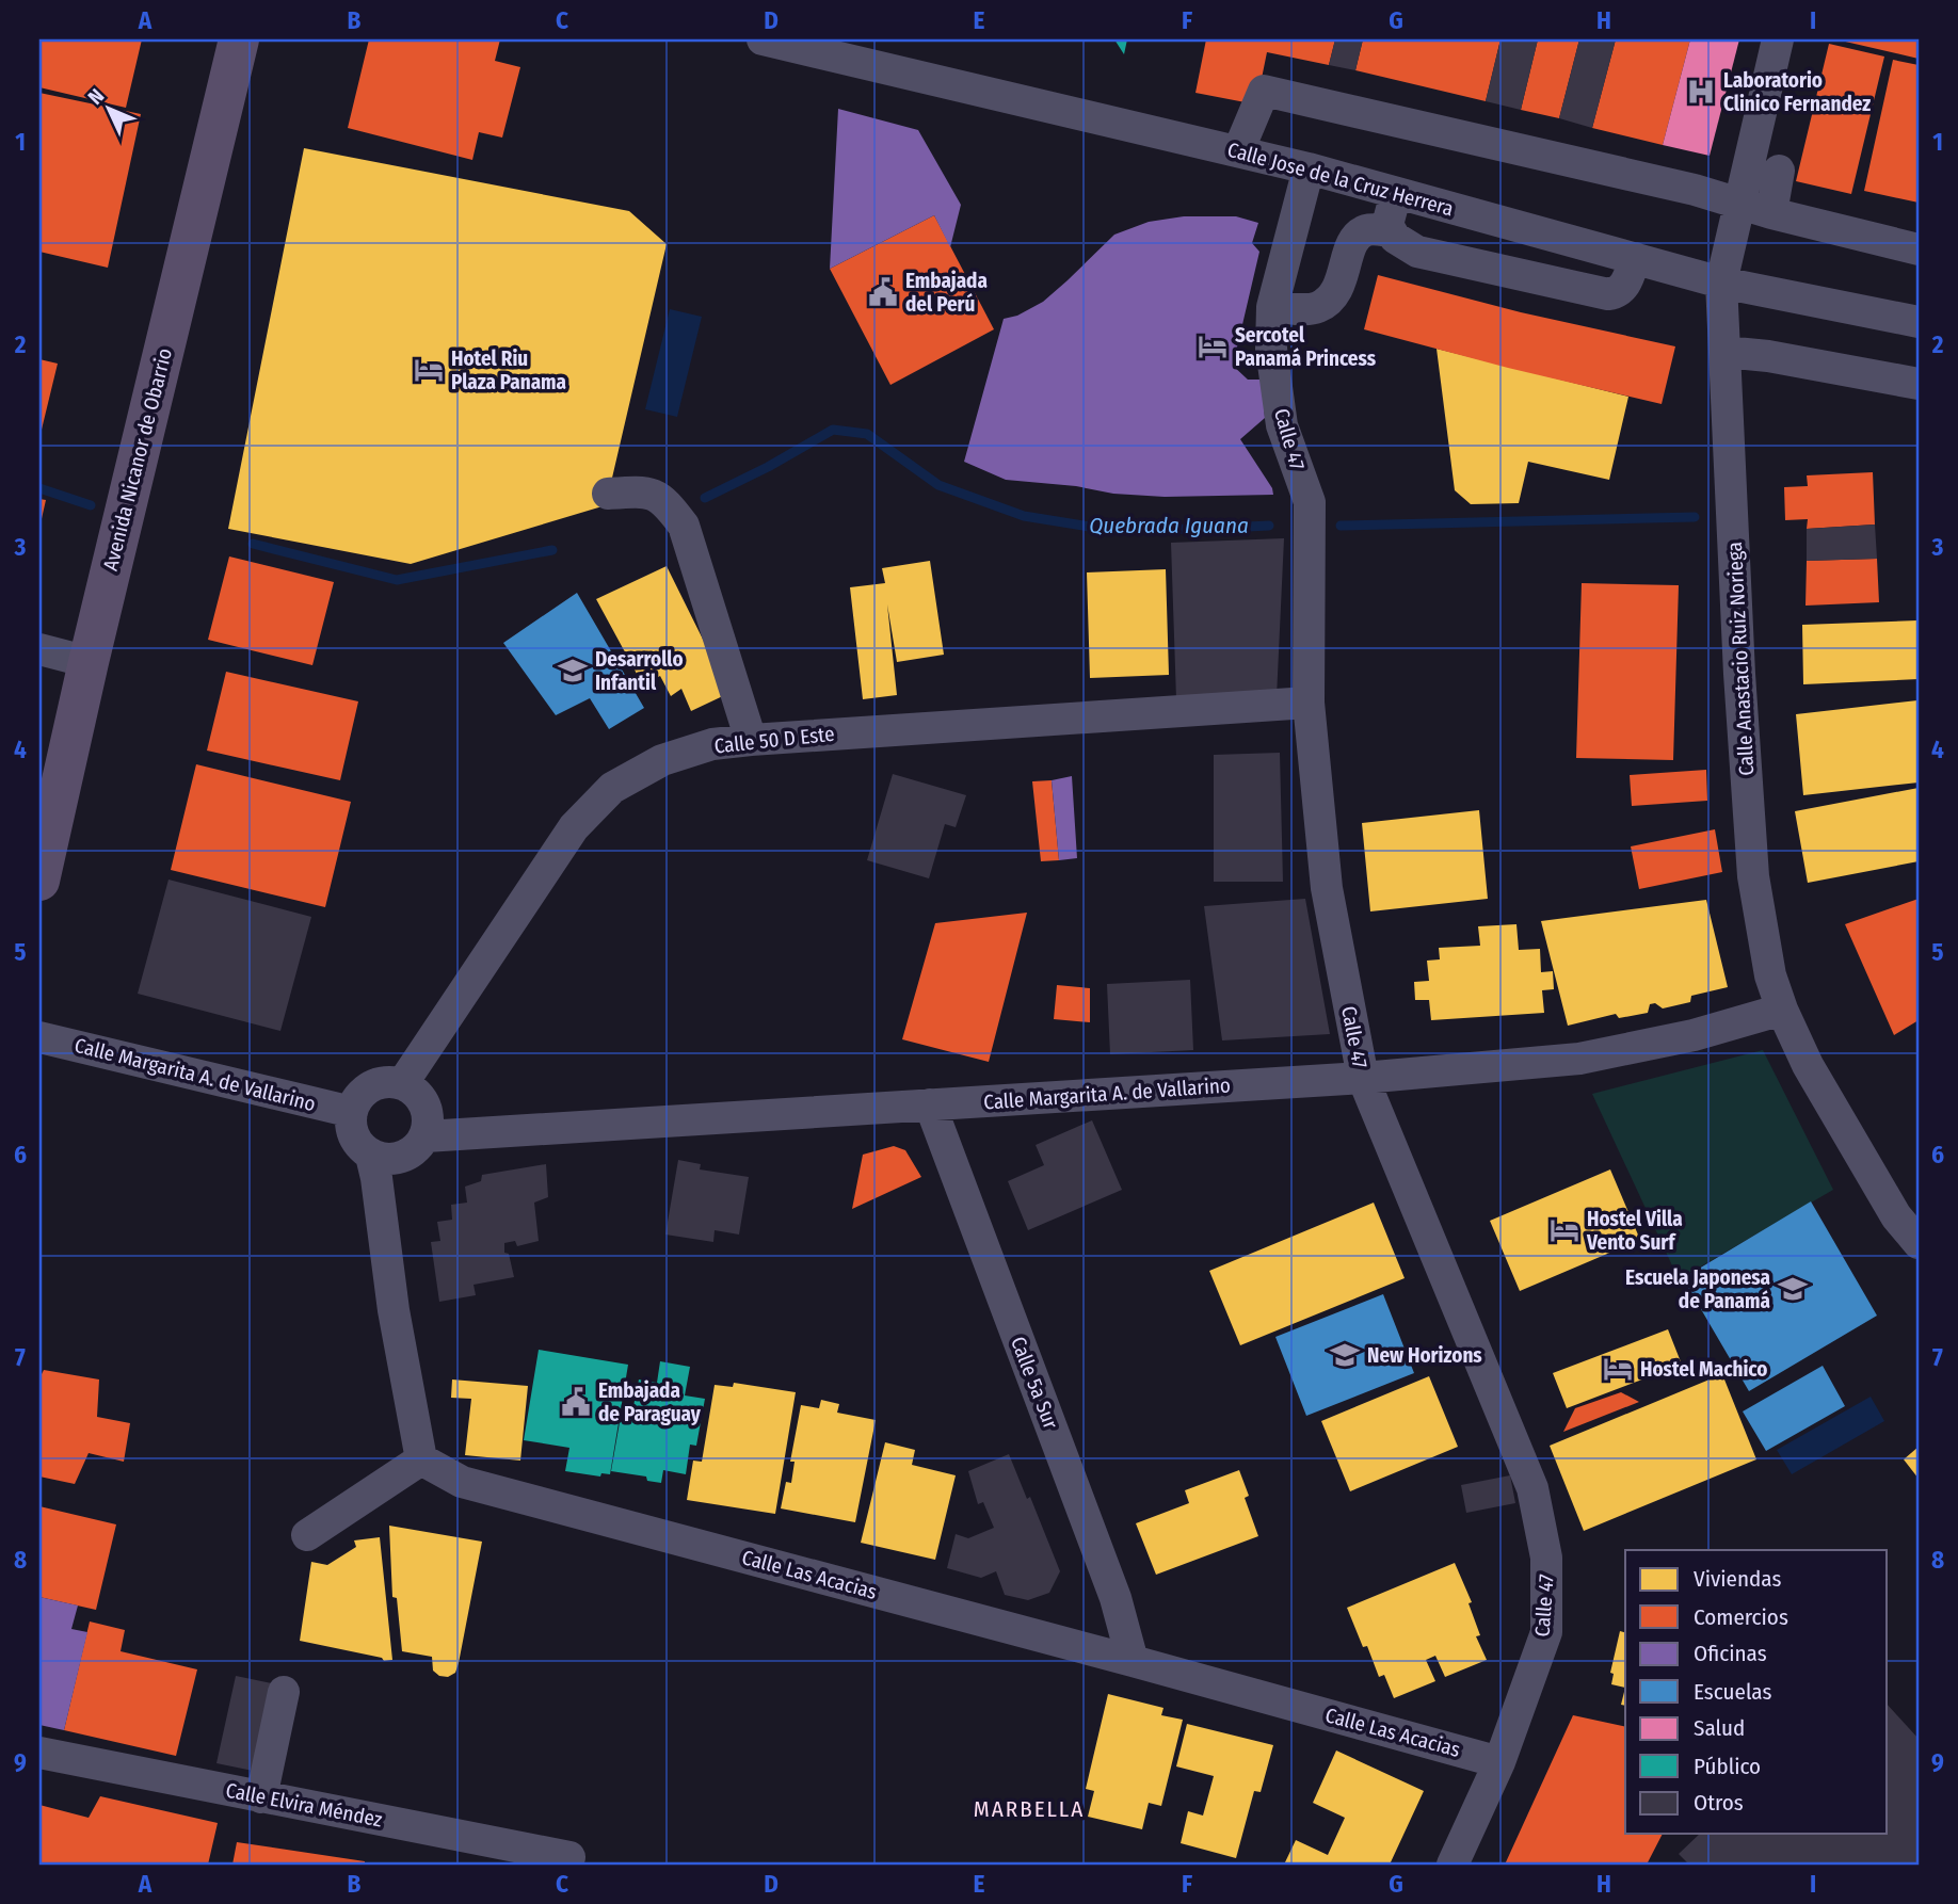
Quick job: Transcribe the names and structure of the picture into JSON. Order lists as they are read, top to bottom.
{
  "streets": {
    "main road": ["Avenida Nicanor de Obarrio"],
    "street": [
      "Calle Jose de la Cruz Herrera",
      "Calle 47",
      "Calle Anastacio Ruiz Noriega",
      "Calle 50 D Este",
      "Calle Margarita A. de Vallarino",
      "Calle 5a Sur",
      "Calle Las Acacias",
      "Calle Elvira Méndez"
    ]
  },
  "crossings": [
    ["Calle Jose de la Cruz Herrera", "Calle 47"],
    ["Calle Jose de la Cruz Herrera", "Calle Anastacio Ruiz Noriega"],
    ["Calle 47", "Calle 50 D Este"],
    ["Calle 47", "Calle Margarita A. de Vallarino"],
    ["Calle 47", "Calle Las Acacias"],
    ["Calle Anastacio Ruiz Noriega", "Calle Margarita A. de Vallarino"],
    ["Calle 50 D Este", "Calle Margarita A. de Vallarino"],
    ["Calle Margarita A. de Vallarino", "Calle 5a Sur"],
    ["Calle 5a Sur", "Calle Las Acacias"]
  ],
  "districts": ["MARBELLA"],
  "water": ["Quebrada Iguana"],
  "places": {
    "hospital": ["Laboratorio Clinico Fernandez"],
    "public building": ["Embajada del Perú", "Embajada de Paraguay"],
    "hotel": [
      "Sercotel Panamá Princess",
      "Hotel Riu Plaza Panama",
      "Hostel Villa Vento Surf",
      "Hostel Machico"
    ],
    "school or university": ["Desarrollo Infantil", "Escuela Japonesa de Panamá", "New Horizons"]
  },
  "legend": [
    "Viviendas",
    "Comercios",
    "Oficinas",
    "Escuelas",
    "Salud",
    "Público",
    "Otros"
  ],
  "north": "top left",
  "grid": {
    "columns": [
      "A",
      "B",
      "C",
      "D",
      "E",
      "F",
      "G",
      "H",
      "I"
    ],
    "rows": [
      "1",
      "2",
      "3",
      "4",
      "5",
      "6",
      "7",
      "8",
      "9"
    ]
  }
}
